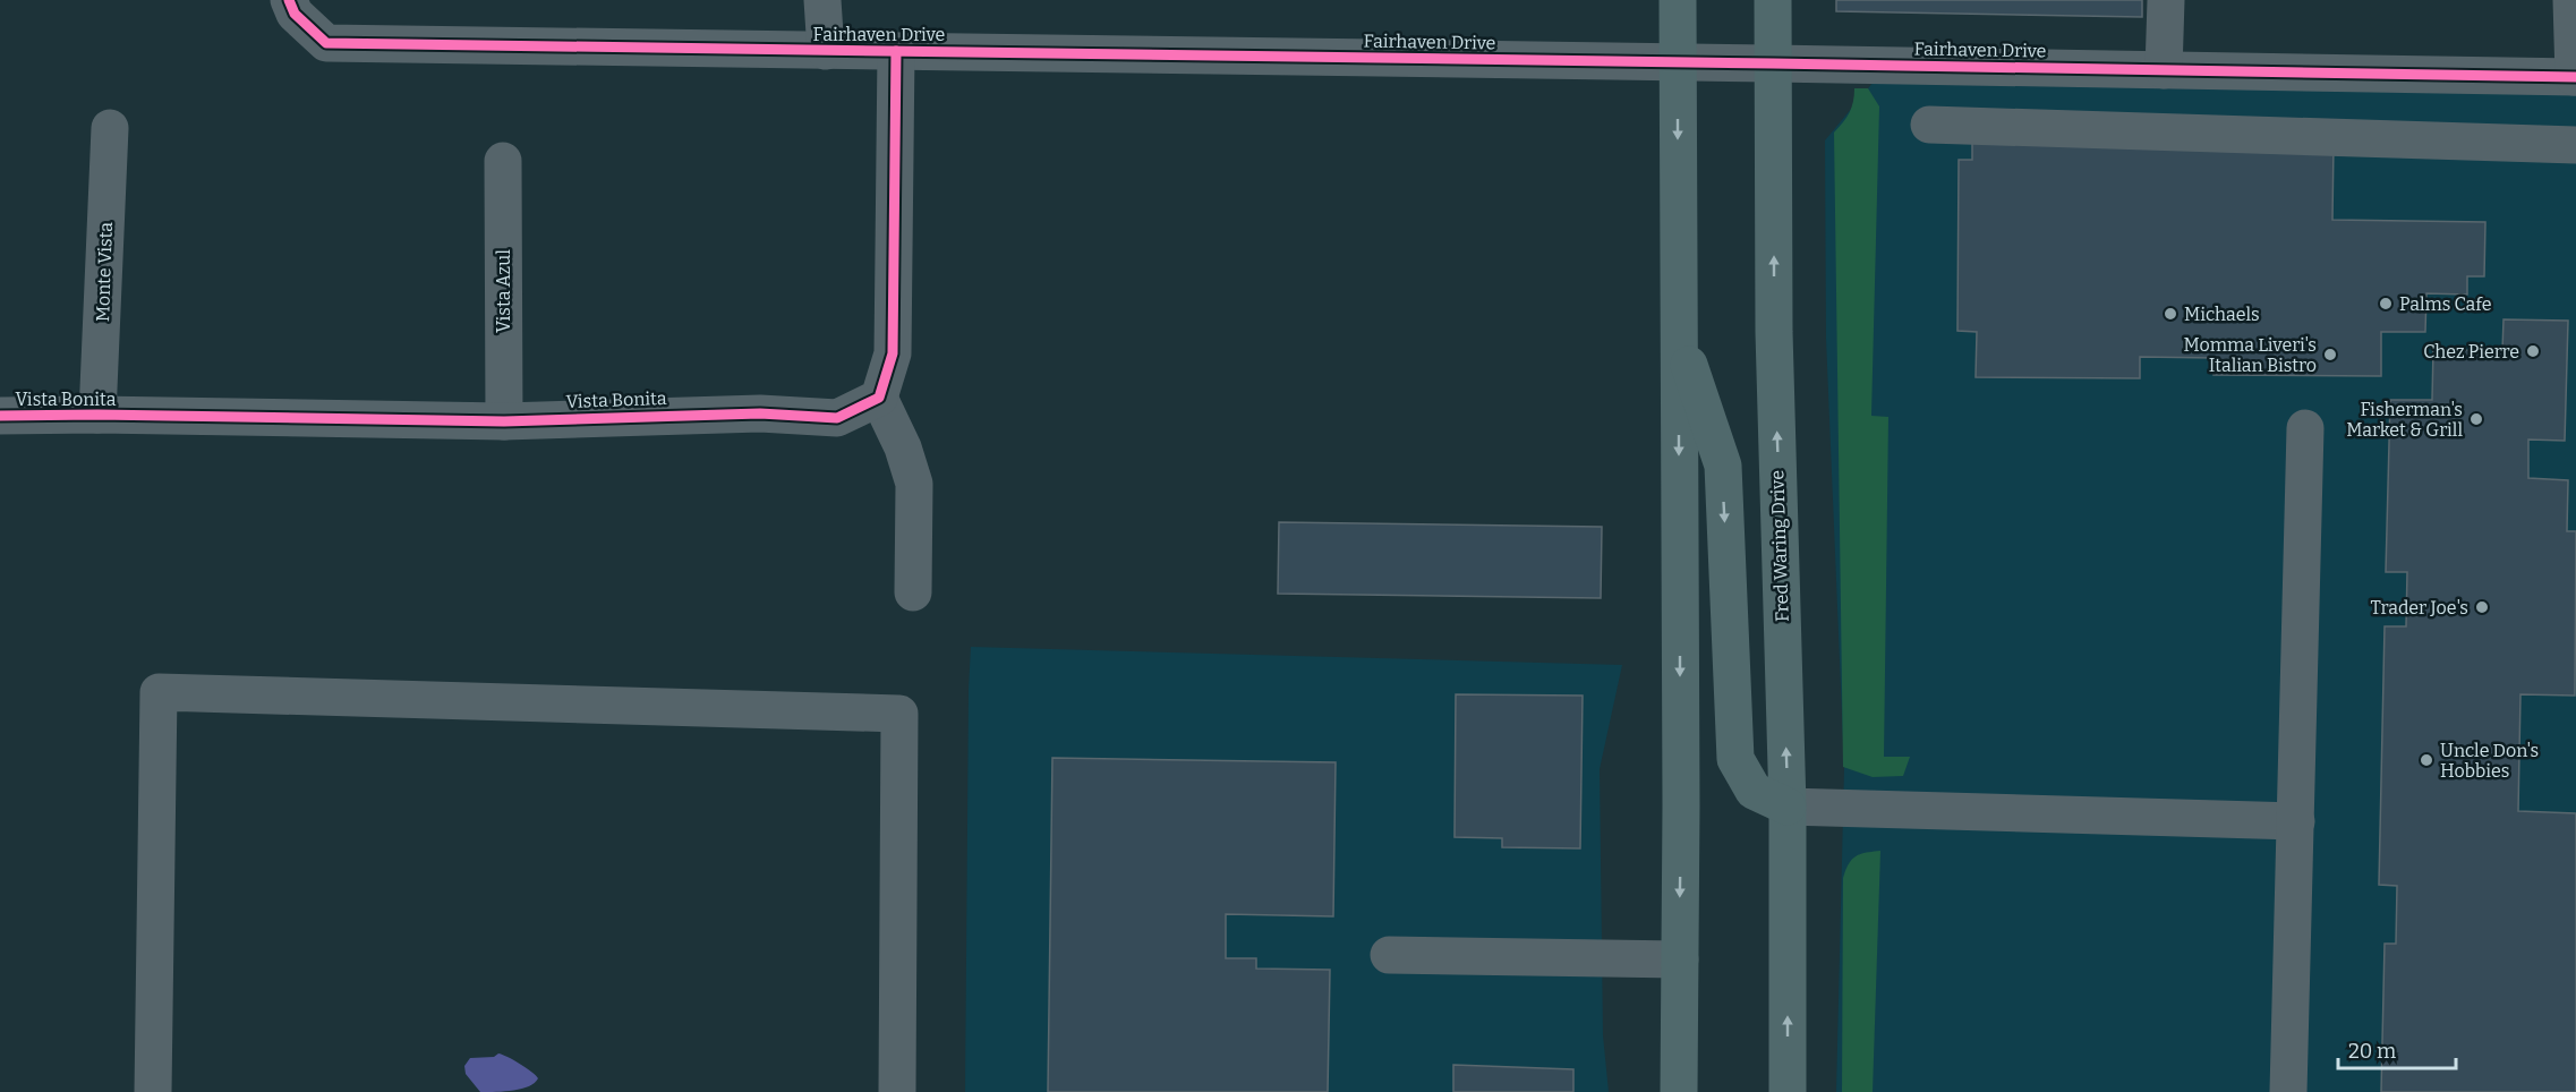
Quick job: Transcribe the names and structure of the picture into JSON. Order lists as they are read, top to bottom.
{
  "streets": {
    "main road": ["Fred Waring Drive"],
    "street": [
      "Fairhaven Drive",
      "Monte Vista",
      "Vista Azul",
      "Vista Bonita"
    ]
  },
  "crossings": [
    ["Fairhaven Drive", "Fred Waring Drive"],
    ["Monte Vista", "Vista Bonita"],
    ["Vista Azul", "Vista Bonita"]
  ],
  "places": [
    "Palms Cafe",
    "Michaels",
    "Chez Pierre",
    "Momma Liveri's Italian Bistro",
    "Fisherman's Market & Grill",
    "Trader Joe's",
    "Uncle Don's Hobbies"
  ],
  "scale_bar": "20 m"
}
